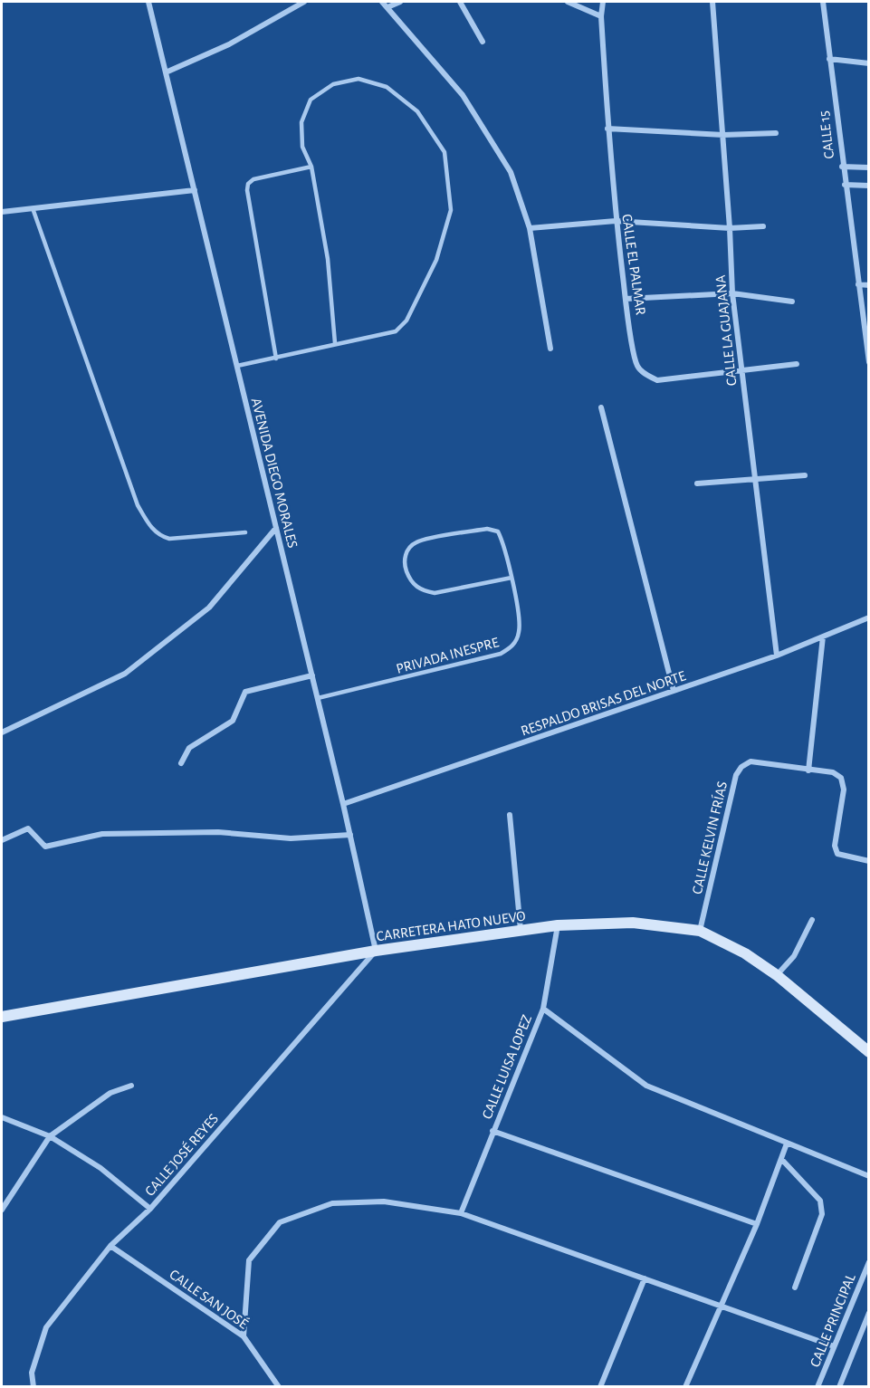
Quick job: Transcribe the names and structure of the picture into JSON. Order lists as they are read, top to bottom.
{
  "streets": {
    "main road": ["CARRETERA HATO NUEVO"],
    "street": [
      "CALLE 15",
      "CALLE EL PALMAR",
      "CALLE LA GUAJANA",
      "AVENIDA DIEGO MORALES",
      "RESPALDO BRISAS DEL NORTE",
      "CALLE KELVIN FRÍAS",
      "CALLE LUISA LOPEZ",
      "CALLE JOSÉ REYES",
      "CALLE SAN JOSÉ",
      "CALLE PRINCIPAL"
    ],
    "lane": ["PRIVADA INESPRE"]
  },
  "crossings": [
    ["CALLE EL PALMAR", "CALLE LA GUAJANA"],
    ["CALLE LA GUAJANA", "RESPALDO BRISAS DEL NORTE"],
    ["AVENIDA DIEGO MORALES", "PRIVADA INESPRE"],
    ["AVENIDA DIEGO MORALES", "RESPALDO BRISAS DEL NORTE"],
    ["AVENIDA DIEGO MORALES", "CARRETERA HATO NUEVO"],
    ["AVENIDA DIEGO MORALES", "CALLE JOSÉ REYES"],
    ["CALLE KELVIN FRÍAS", "CARRETERA HATO NUEVO"],
    ["CARRETERA HATO NUEVO", "CALLE LUISA LOPEZ"],
    ["CARRETERA HATO NUEVO", "CALLE JOSÉ REYES"],
    ["CALLE JOSÉ REYES", "CALLE SAN JOSÉ"]
  ]
}
